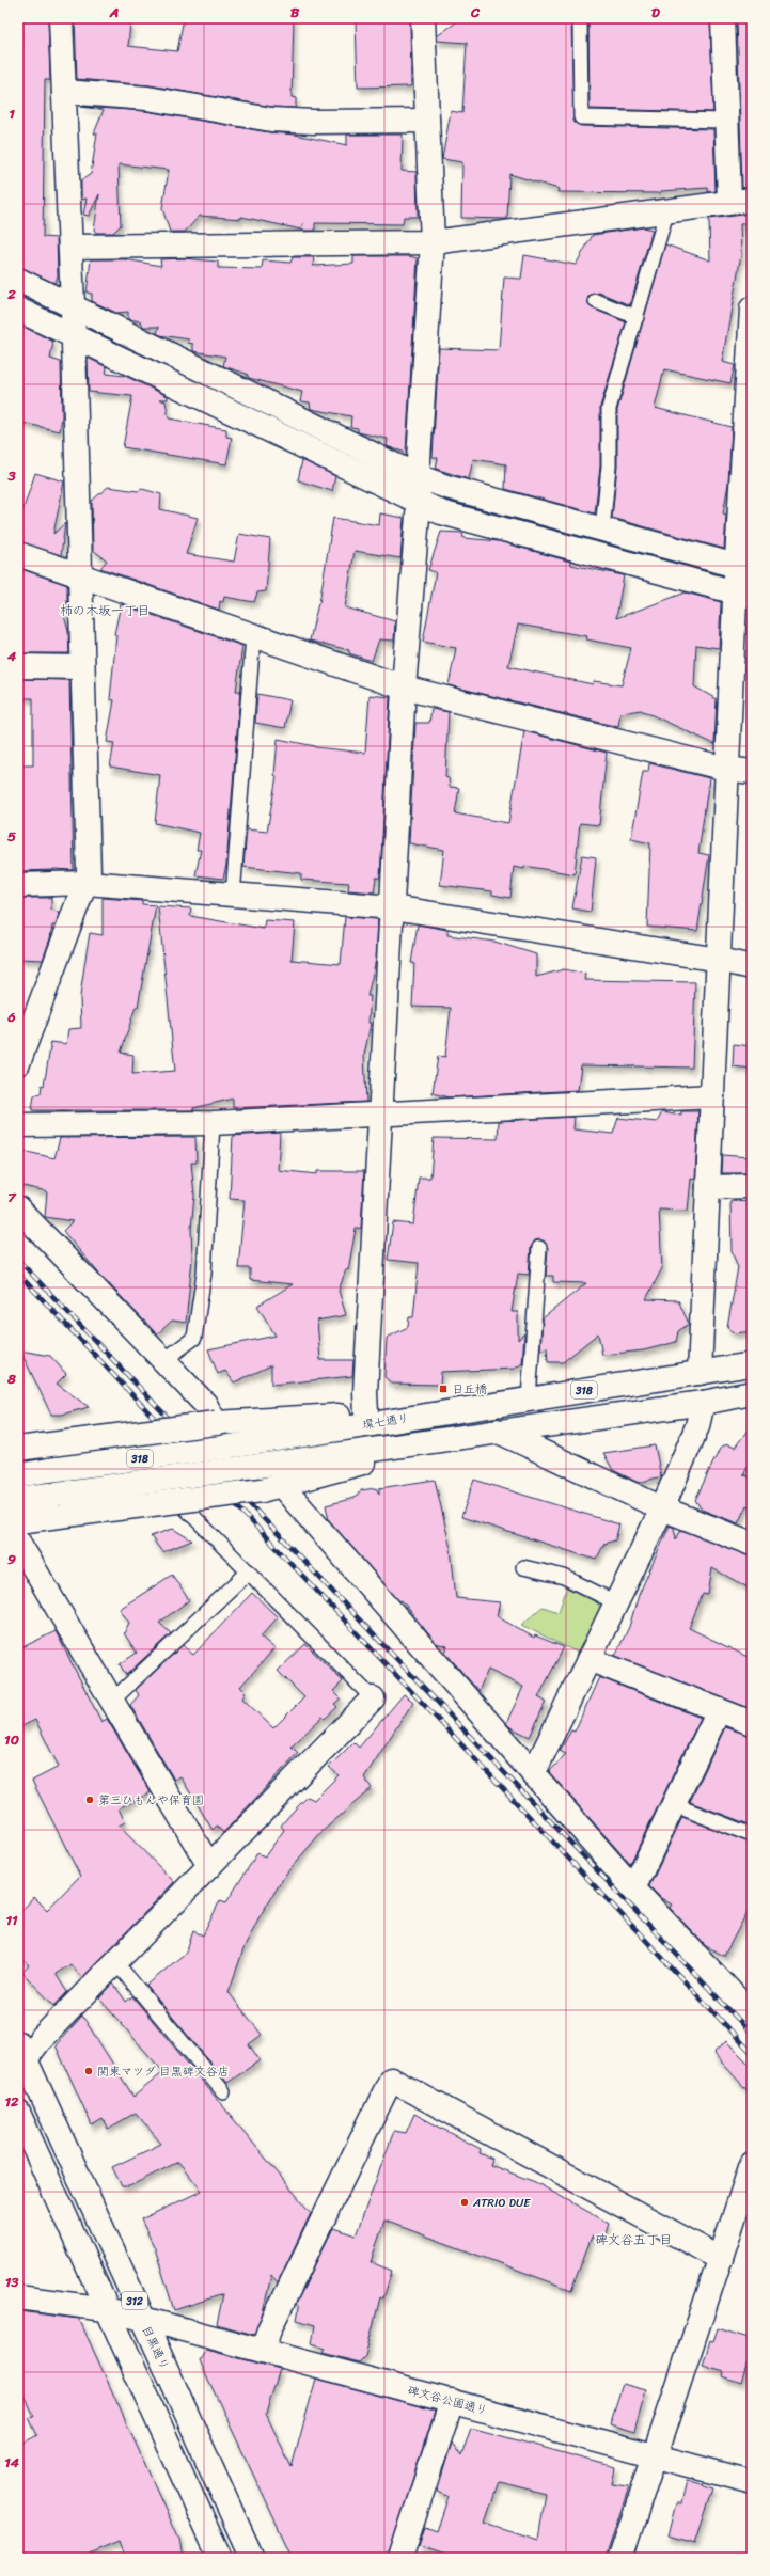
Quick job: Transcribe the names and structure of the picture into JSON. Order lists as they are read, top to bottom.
{
  "streets": {
    "street": [
      "318",
      "環七通り",
      "312",
      "目黒通り",
      "碑文谷公園通り"
    ]
  },
  "crossings": [
    ["312", "碑文谷公園通り"],
    ["目黒通り", "碑文谷公園通り"]
  ],
  "districts": ["柿の木坂一丁目", "碑文谷五丁目"],
  "places": {
    "transit": ["日丘橋"],
    "other": ["第三ひもんや保育園", "関東マツダ 目黒碑文谷店", "ATRIO DUE"]
  },
  "grid": {
    "columns": [
      "A",
      "B",
      "C",
      "D"
    ],
    "rows": [
      "1",
      "2",
      "3",
      "4",
      "5",
      "6",
      "7",
      "8",
      "9",
      "10",
      "11",
      "12",
      "13",
      "14"
    ]
  }
}
